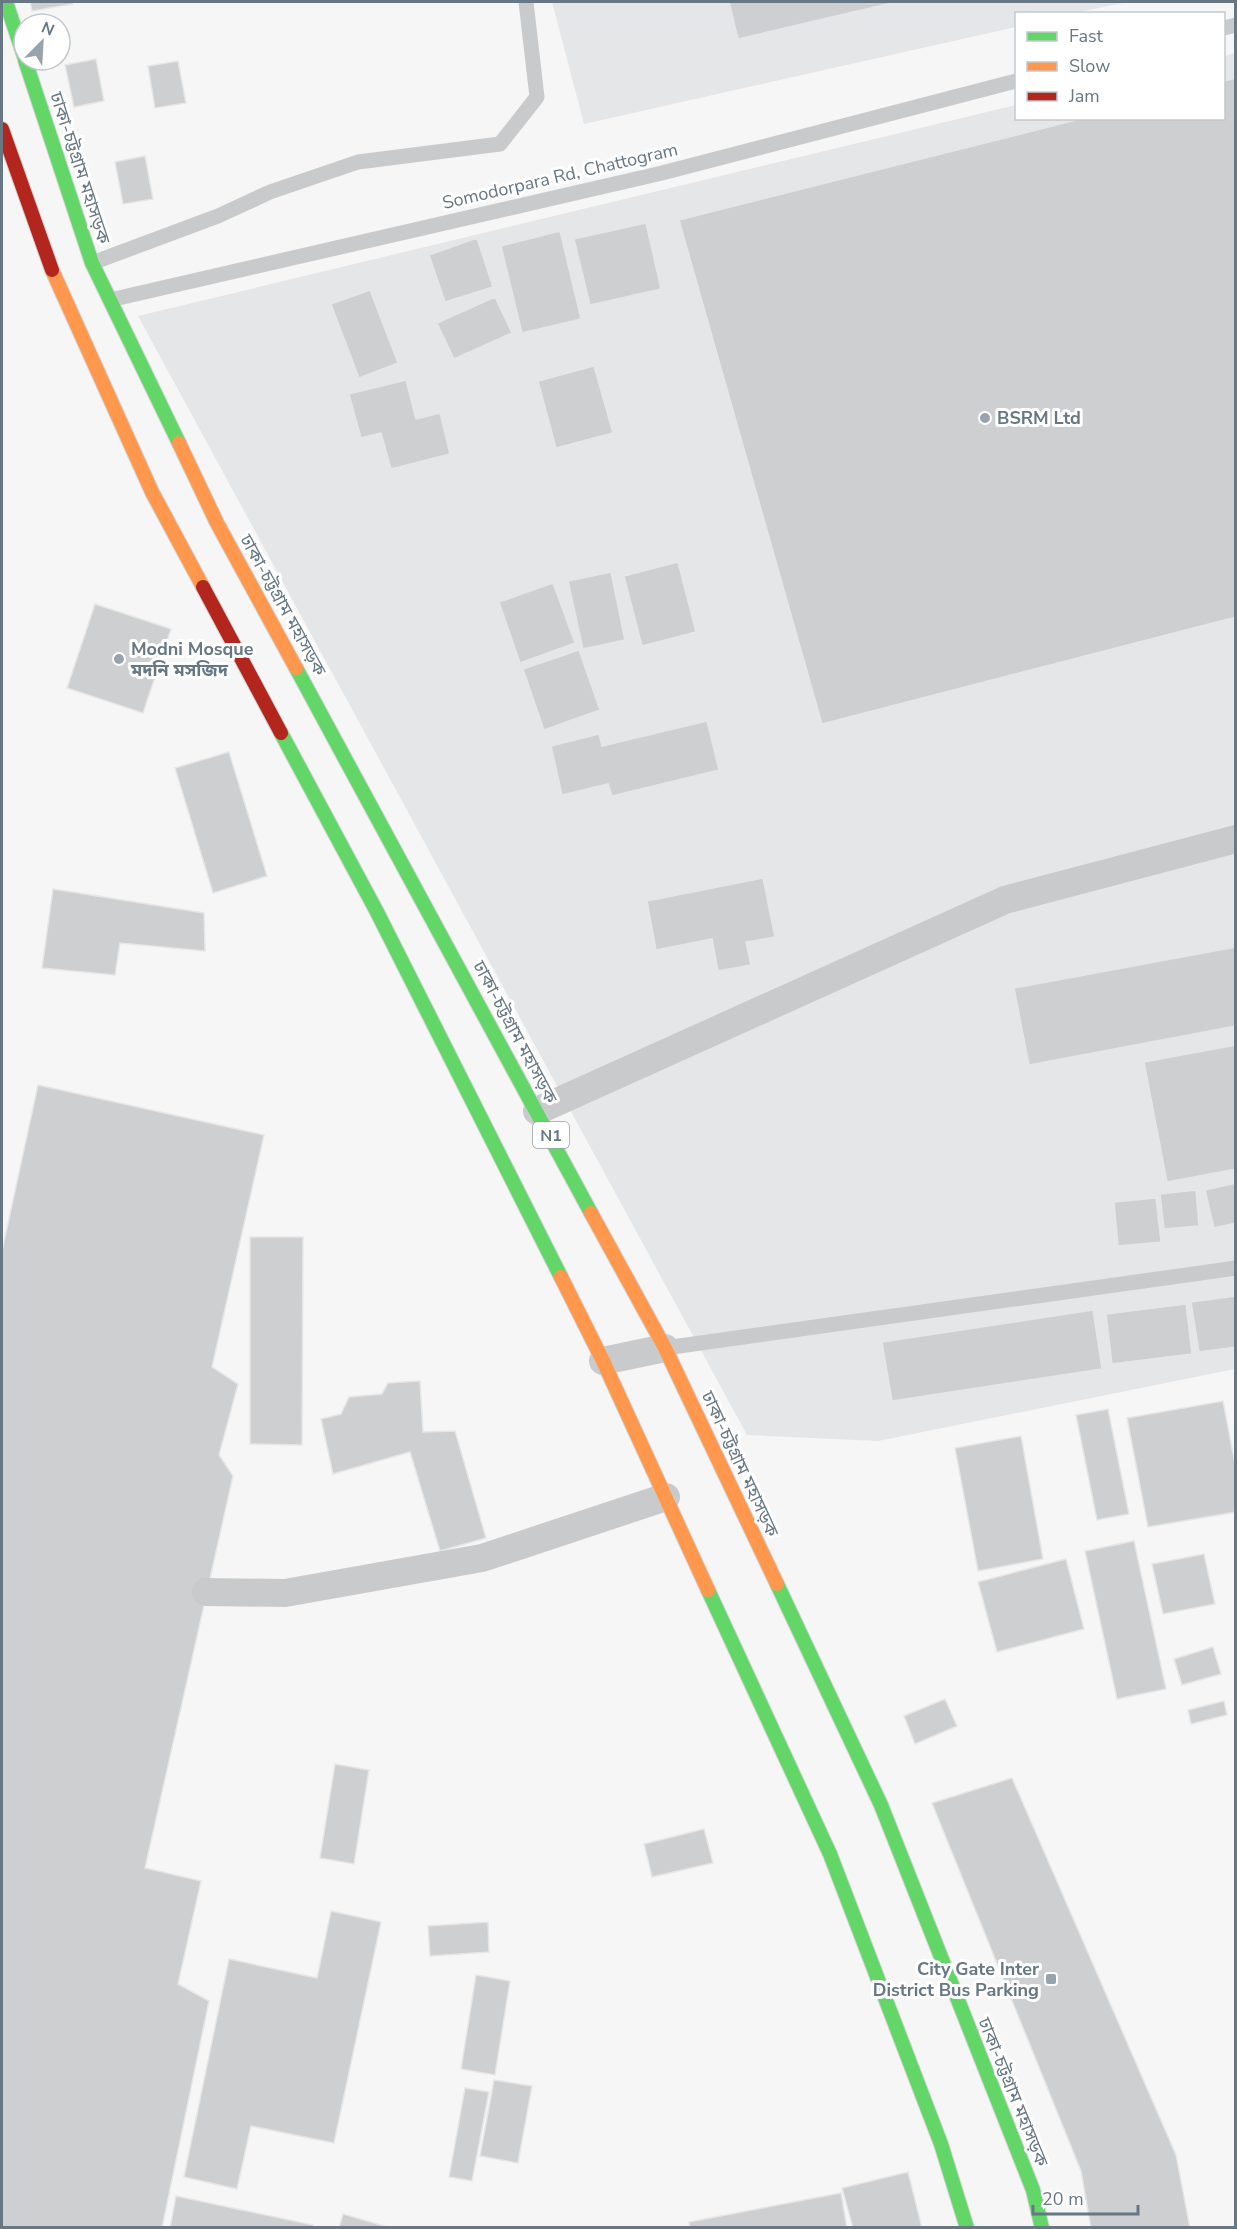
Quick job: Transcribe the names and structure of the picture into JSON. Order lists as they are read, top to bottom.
{
  "streets": {
    "highway": ["ঢাকা-চট্টগ্রাম মহাসড়ক", "N1"],
    "lane": ["Somodorpara Rd, Chattogram"]
  },
  "crossings": [
    ["ঢাকা-চট্টগ্রাম মহাসড়ক", "Somodorpara Rd, Chattogram"]
  ],
  "places": {
    "other": ["BSRM Ltd", "Modni Mosque মদনি মসজিদ"],
    "transit": ["City Gate Inter District Bus Parking"]
  },
  "legend": ["Fast", "Slow", "Jam"],
  "scale_bar": "20 m",
  "north": "top right"
}
